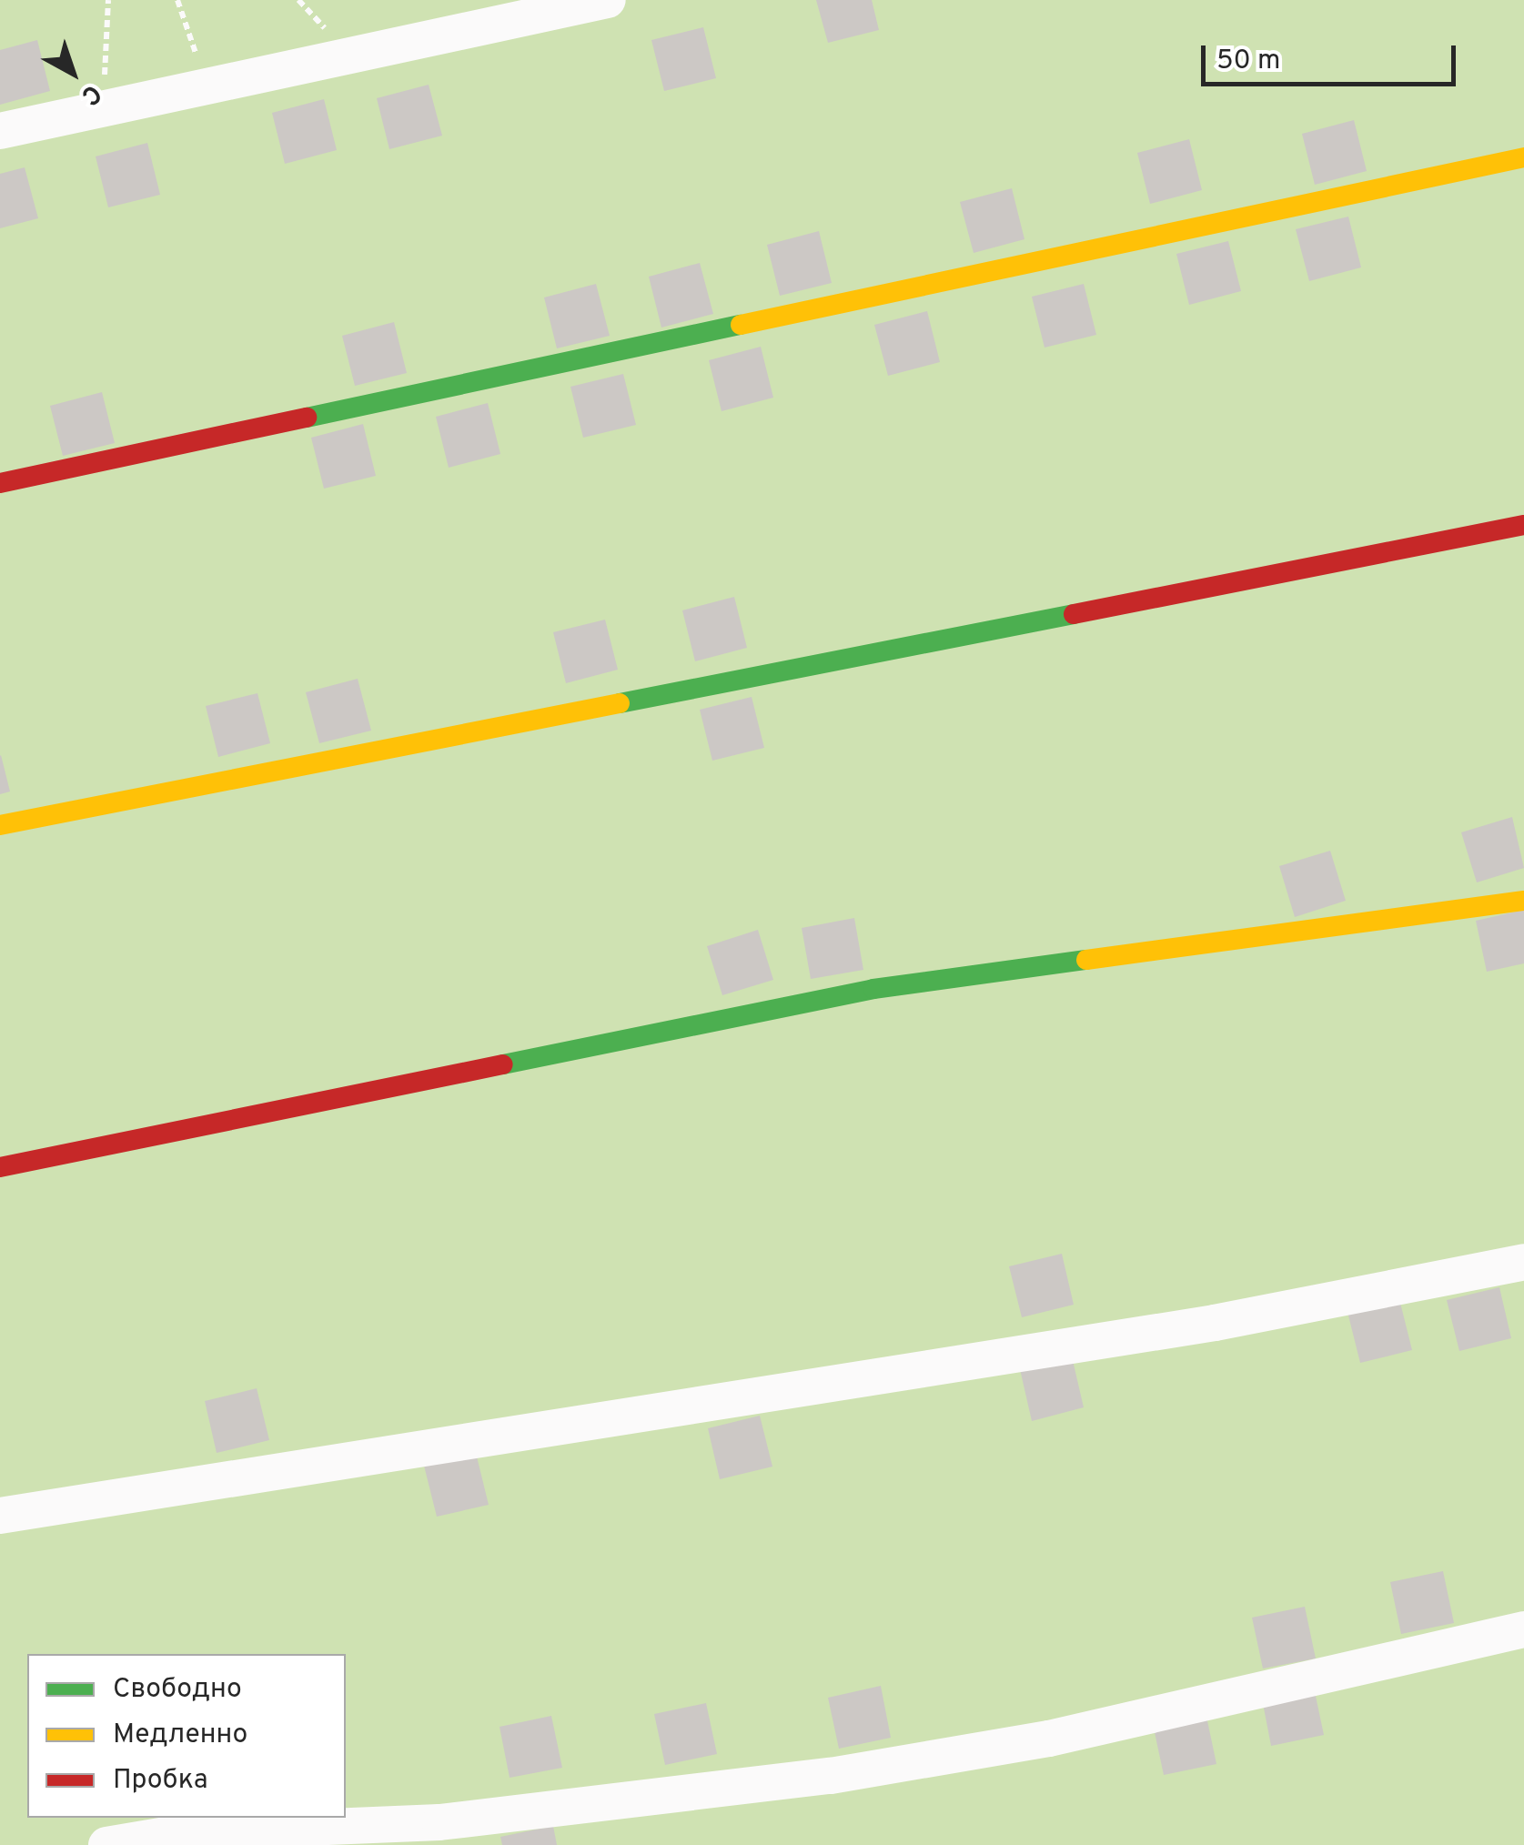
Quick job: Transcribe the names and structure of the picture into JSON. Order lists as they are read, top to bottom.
{
  "legend": ["Свободно", "Медленно", "Пробка"],
  "scale_bar": "50 m",
  "north": "bottom right"
}
